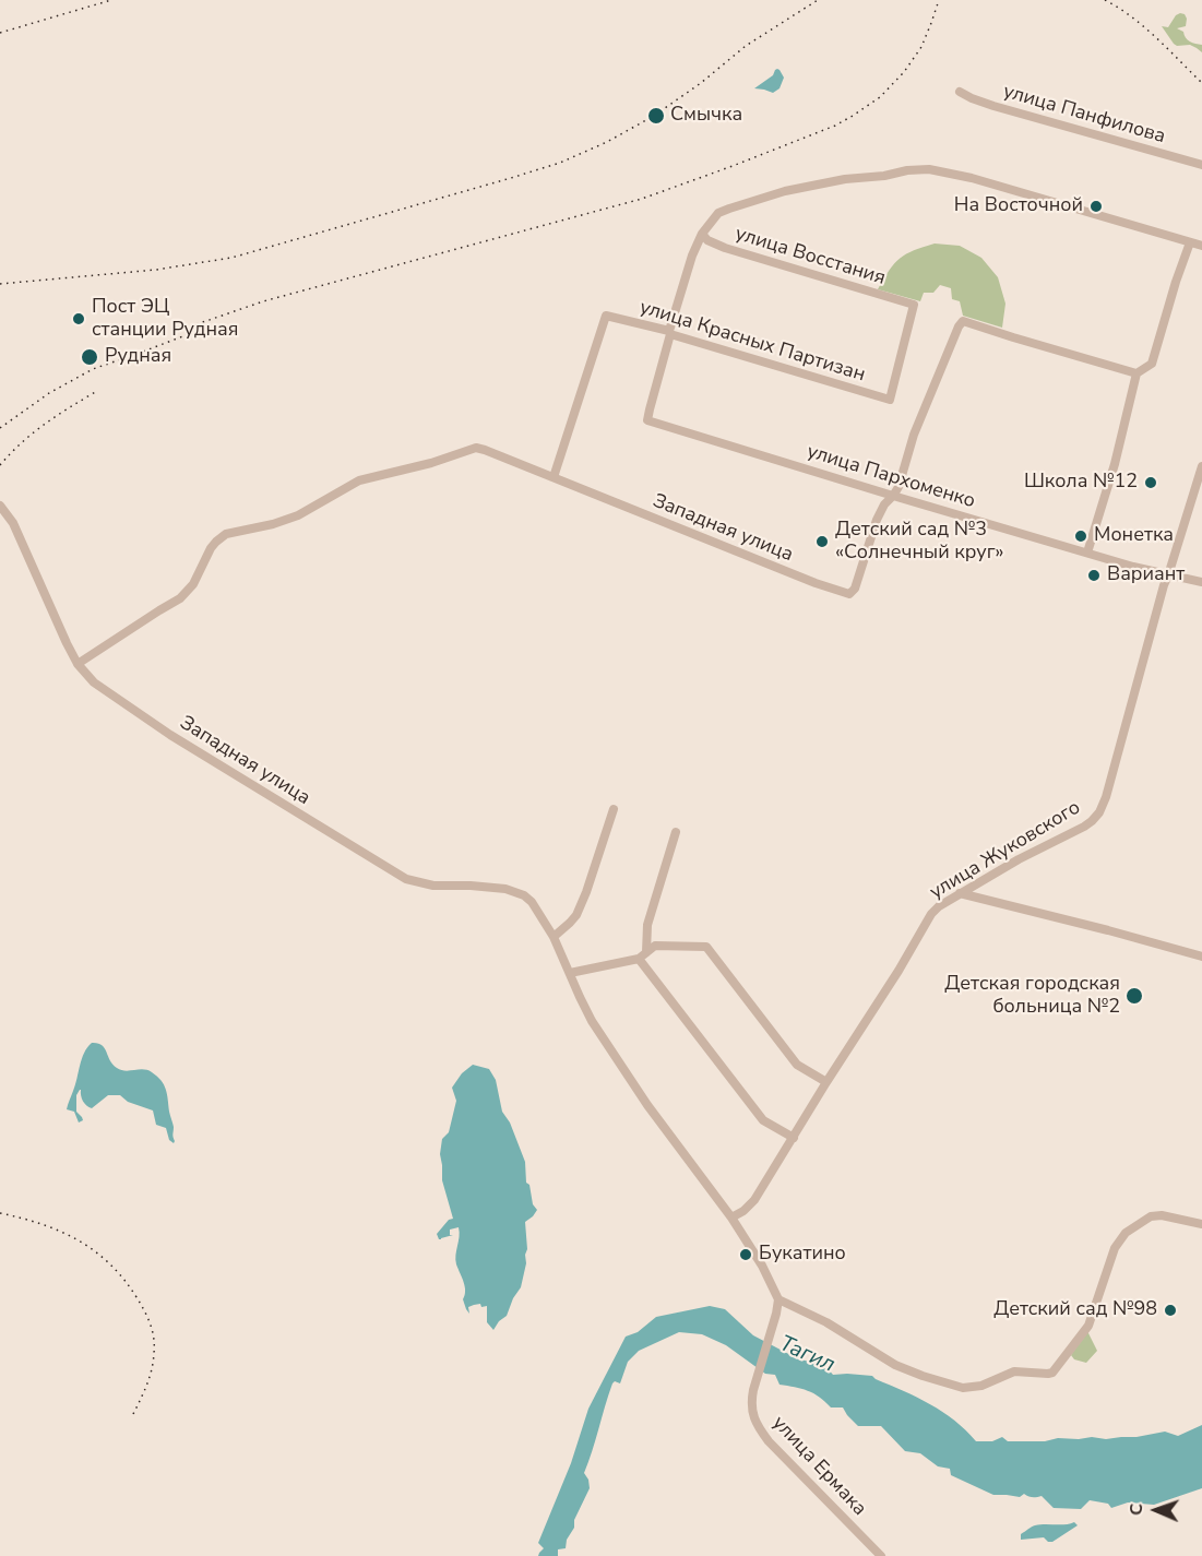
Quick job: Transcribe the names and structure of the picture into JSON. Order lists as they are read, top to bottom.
{
  "streets": {
    "street": [
      "улица Панфилова",
      "улица Восстания",
      "улица Красных Партизан",
      "улица Пархоменко",
      "Западная улица",
      "улица Жуковского",
      "улица Ермака"
    ]
  },
  "crossings": [
    ["улица Восстания", "улица Красных Партизан"],
    ["улица Красных Партизан", "улица Пархоменко"],
    ["улица Красных Партизан", "Западная улица"],
    ["улица Пархоменко", "Западная улица"],
    ["улица Пархоменко", "улица Жуковского"],
    ["Западная улица", "улица Жуковского"],
    ["Западная улица", "улица Ермака"]
  ],
  "water": ["Тагил"],
  "places": [
    "Смычка",
    "На Восточной",
    "Пост ЭЦ станции Рудная",
    "Рудная",
    "Школа №12",
    "Монетка",
    "Детский сад №3 «Солнечный круг»",
    "Вариант",
    "Детская городская больница №2",
    "Букатино",
    "Детский сад №98"
  ],
  "north": "left"
}
